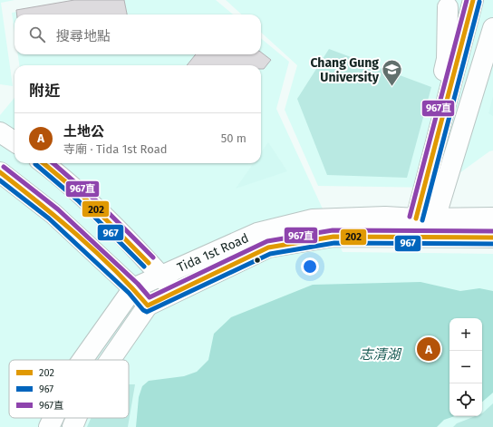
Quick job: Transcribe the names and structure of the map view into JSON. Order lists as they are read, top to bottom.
{
  "streets": {
    "street": ["Tida 1st Road"]
  },
  "water": ["志清湖"],
  "places": {
    "school or university": ["Chang Gung University"]
  },
  "lines": ["transit line 202", "transit line 967直", "transit line 967"],
  "legend": ["202", "967", "967直"],
  "page": {
    "search": "搜尋地點",
    "heading": "附近",
    "list": [
      {
        "mark": "A",
        "name": "土地公",
        "note": "寺廟 · Tida 1st Road",
        "value": "50 m"
      }
    ],
    "map_buttons": ["+", "−"],
    "pins": "A"
  }
}
